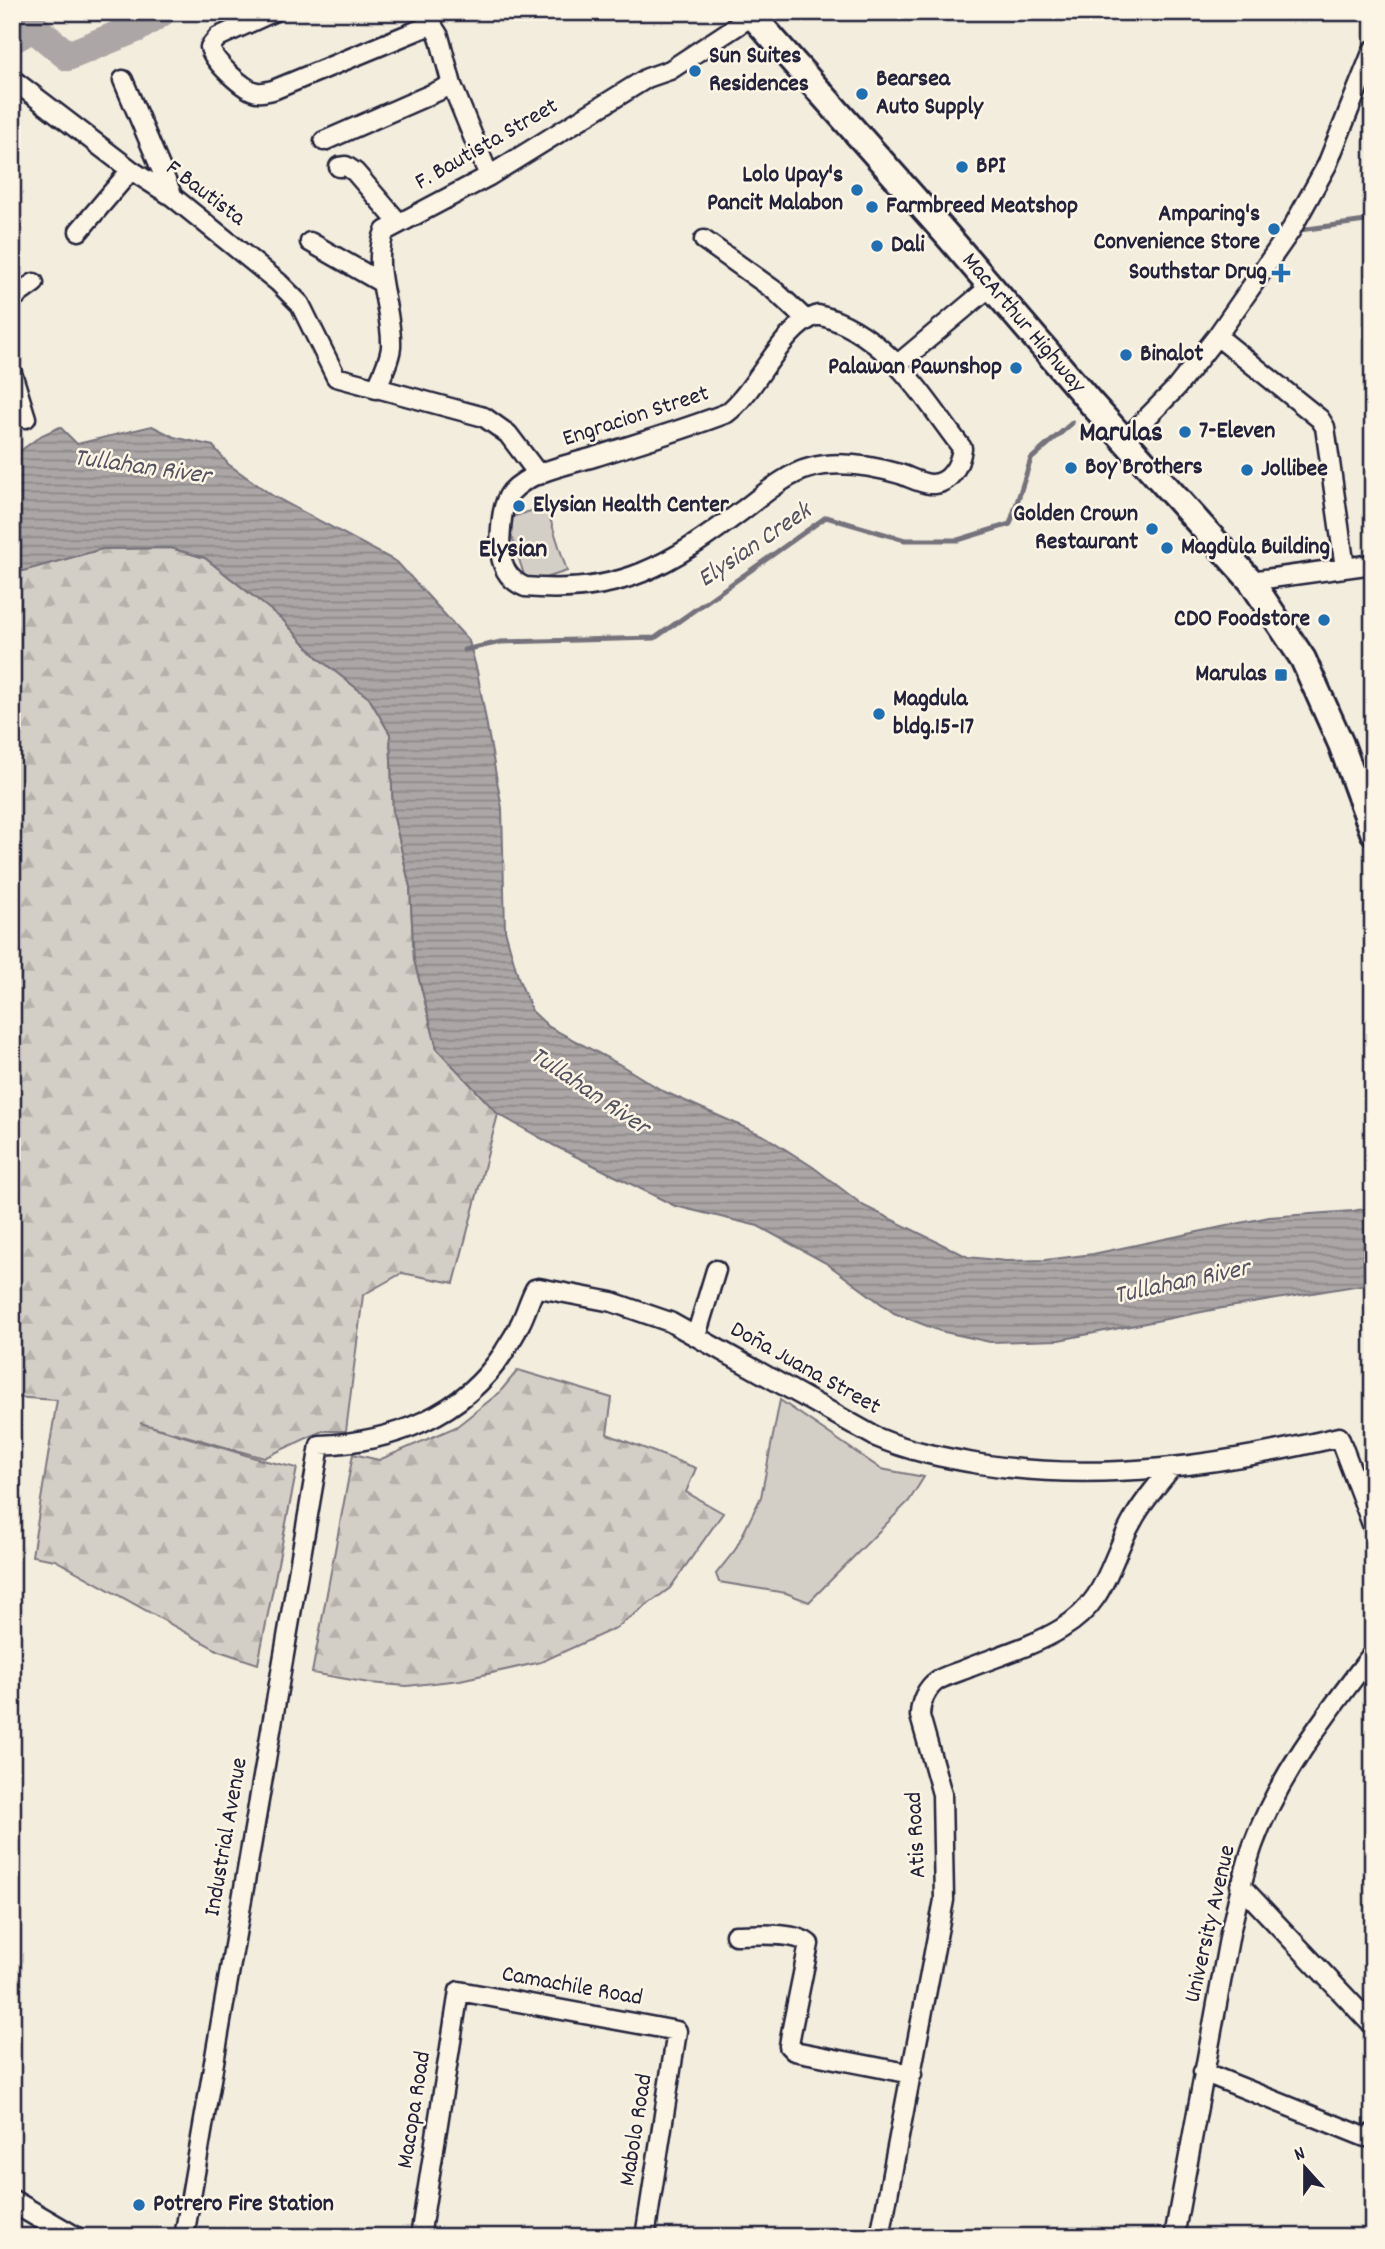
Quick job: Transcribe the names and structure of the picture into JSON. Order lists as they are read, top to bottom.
{
  "streets": {
    "highway": ["MacArthur Highway"],
    "street": [
      "F. Bautista Street",
      "F Bautista",
      "Engracion Street",
      "Doña Juana Street",
      "Atis Road",
      "Industrial Avenue",
      "University Avenue",
      "Camachile Road",
      "Macopa Road",
      "Mabolo Road"
    ]
  },
  "crossings": [
    ["F. Bautista Street", "F Bautista"],
    ["F. Bautista Street", "MacArthur Highway"],
    ["Doña Juana Street", "Atis Road"],
    ["Doña Juana Street", "Industrial Avenue"],
    ["Camachile Road", "Macopa Road"],
    ["Camachile Road", "Mabolo Road"]
  ],
  "districts": ["Marulas", "Elysian"],
  "water": ["Tullahan River", "Elysian Creek"],
  "places": {
    "other": [
      "Sun Suites Residences",
      "Bearsea Auto Supply",
      "BPI",
      "Lolo Upay's Pancit Malabon",
      "Farmbreed Meatshop",
      "Amparing's Convenience Store",
      "Dali",
      "Binalot",
      "Palawan Pawnshop",
      "7-Eleven",
      "Boy Brothers",
      "Jollibee",
      "Elysian Health Center",
      "Golden Crown Restaurant",
      "Magdula Building",
      "CDO Foodstore",
      "Magdula bldg.15-17",
      "Potrero Fire Station"
    ],
    "health": ["Southstar Drug"],
    "transit": ["Marulas"]
  },
  "north": "top"
}
